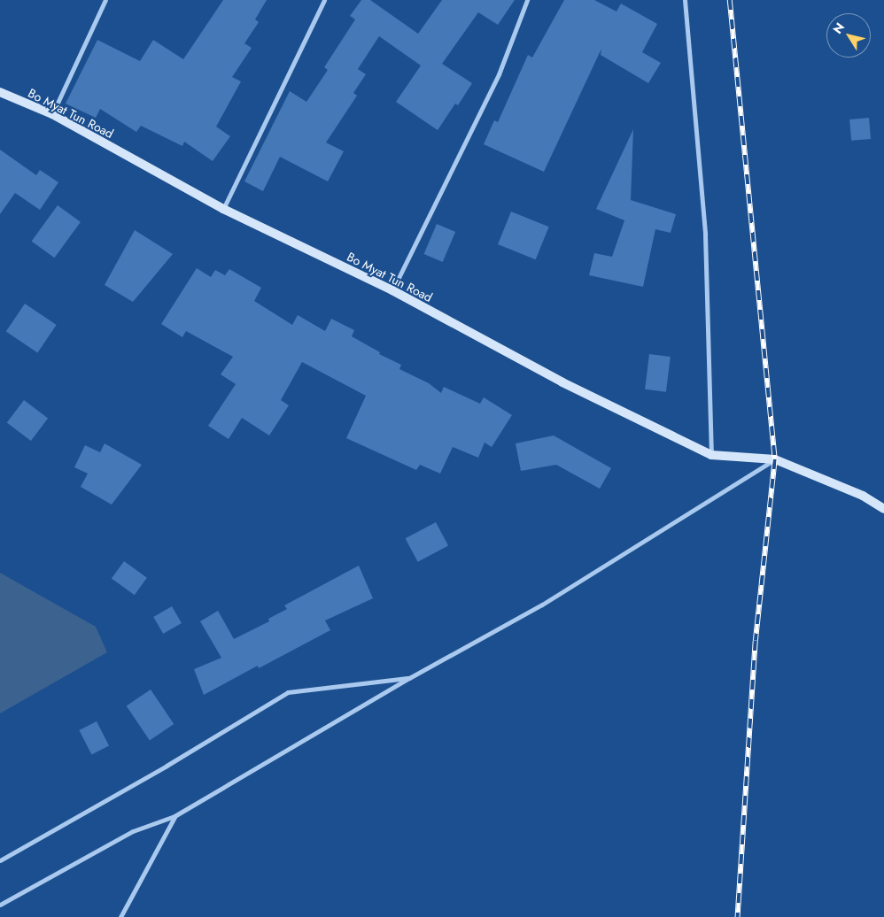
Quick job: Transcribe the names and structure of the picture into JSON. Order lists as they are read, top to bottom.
{
  "streets": {
    "main road": ["Bo Myat Tun Road"]
  },
  "north": "top left"
}
